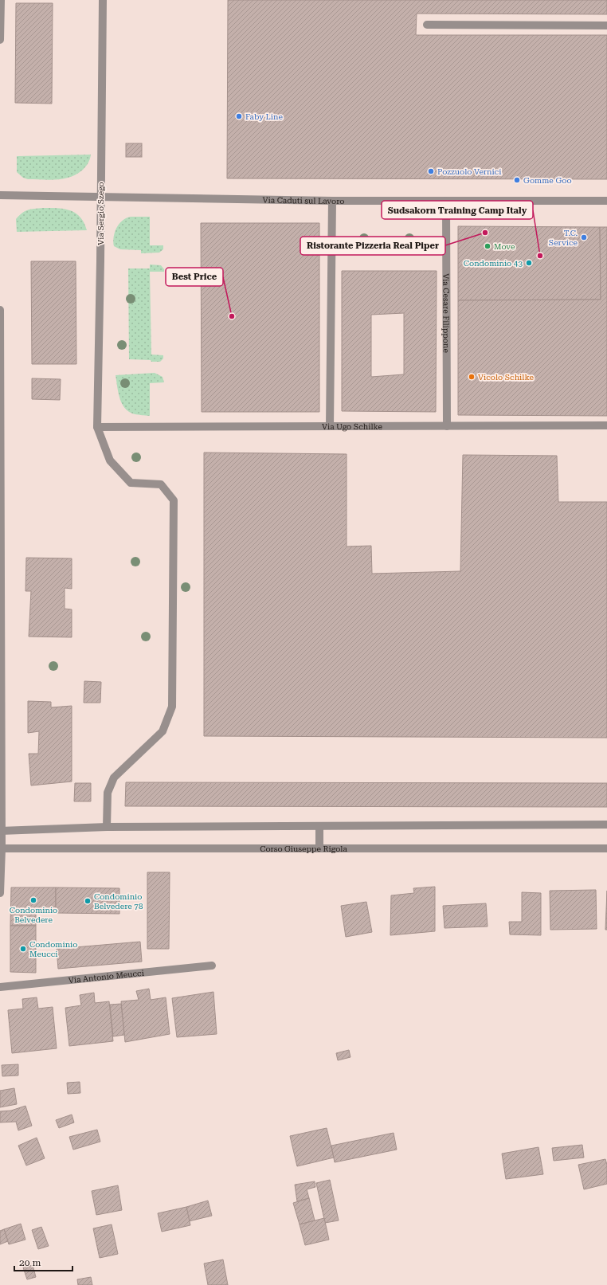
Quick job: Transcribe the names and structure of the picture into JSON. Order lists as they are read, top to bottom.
{
  "streets": {
    "street": [
      "Via Caduti sul Lavoro",
      "Via Sergio Szego",
      "Via Cesare Filippone",
      "Via Ugo Schilke",
      "Corso Giuseppe Rigola",
      "Via Antonio Meucci"
    ]
  },
  "crossings": [
    ["Via Caduti sul Lavoro", "Via Sergio Szego"],
    ["Via Caduti sul Lavoro", "Via Cesare Filippone"],
    ["Via Sergio Szego", "Via Ugo Schilke"],
    ["Via Cesare Filippone", "Via Ugo Schilke"]
  ],
  "places": [
    "Faby Line",
    "Pozzuolo Vernici",
    "Gomme Goo",
    "Ristorante Pizzeria Real Piper",
    "T.C. Service",
    "Move",
    "Sudsakorn Training Camp Italy",
    "Condominio 43",
    "Best Price",
    "Vicolo Schilke",
    "Condominio Belvedere",
    "Condominio Belvedere 78",
    "Condominio Meucci"
  ],
  "scale_bar": "20 m"
}
